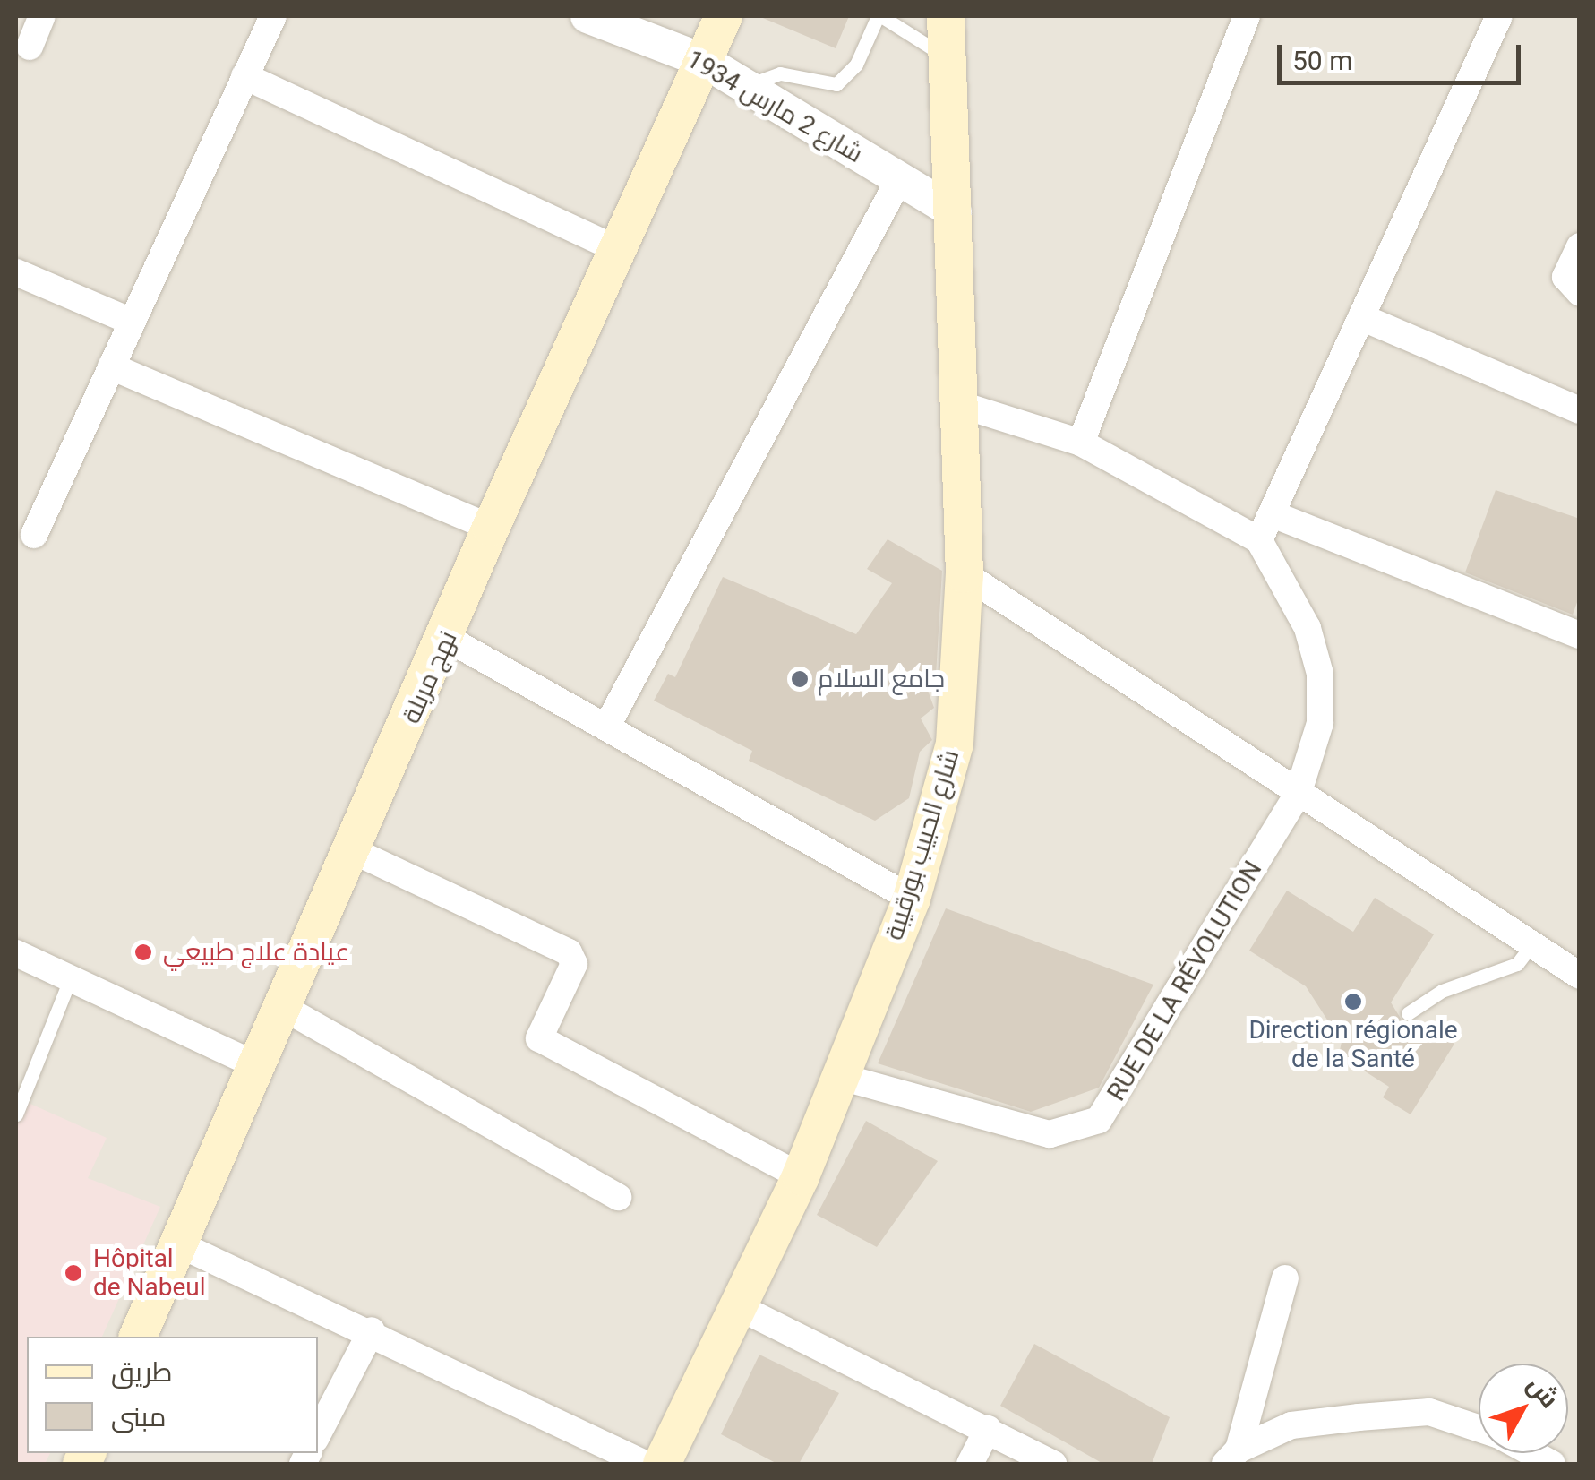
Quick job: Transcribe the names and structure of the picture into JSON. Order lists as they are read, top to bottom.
{
  "streets": {
    "main road": ["نهج مربلة", "شارع الحبيب بورقيبة"],
    "street": ["شارع 2 مارس 1934", "RUE DE LA RÉVOLUTION"]
  },
  "crossings": [
    ["شارع 2 مارس 1934", "نهج مربلة"],
    ["شارع 2 مارس 1934", "شارع الحبيب بورقيبة"],
    ["شارع الحبيب بورقيبة", "RUE DE LA RÉVOLUTION"]
  ],
  "places": [
    "جامع السلام",
    "عيادة علاج طبيعي",
    "Direction régionale de la Santé",
    "Hôpital de Nabeul"
  ],
  "legend": ["طريق", "مبنى"],
  "scale_bar": "50 m",
  "north": "top right"
}
